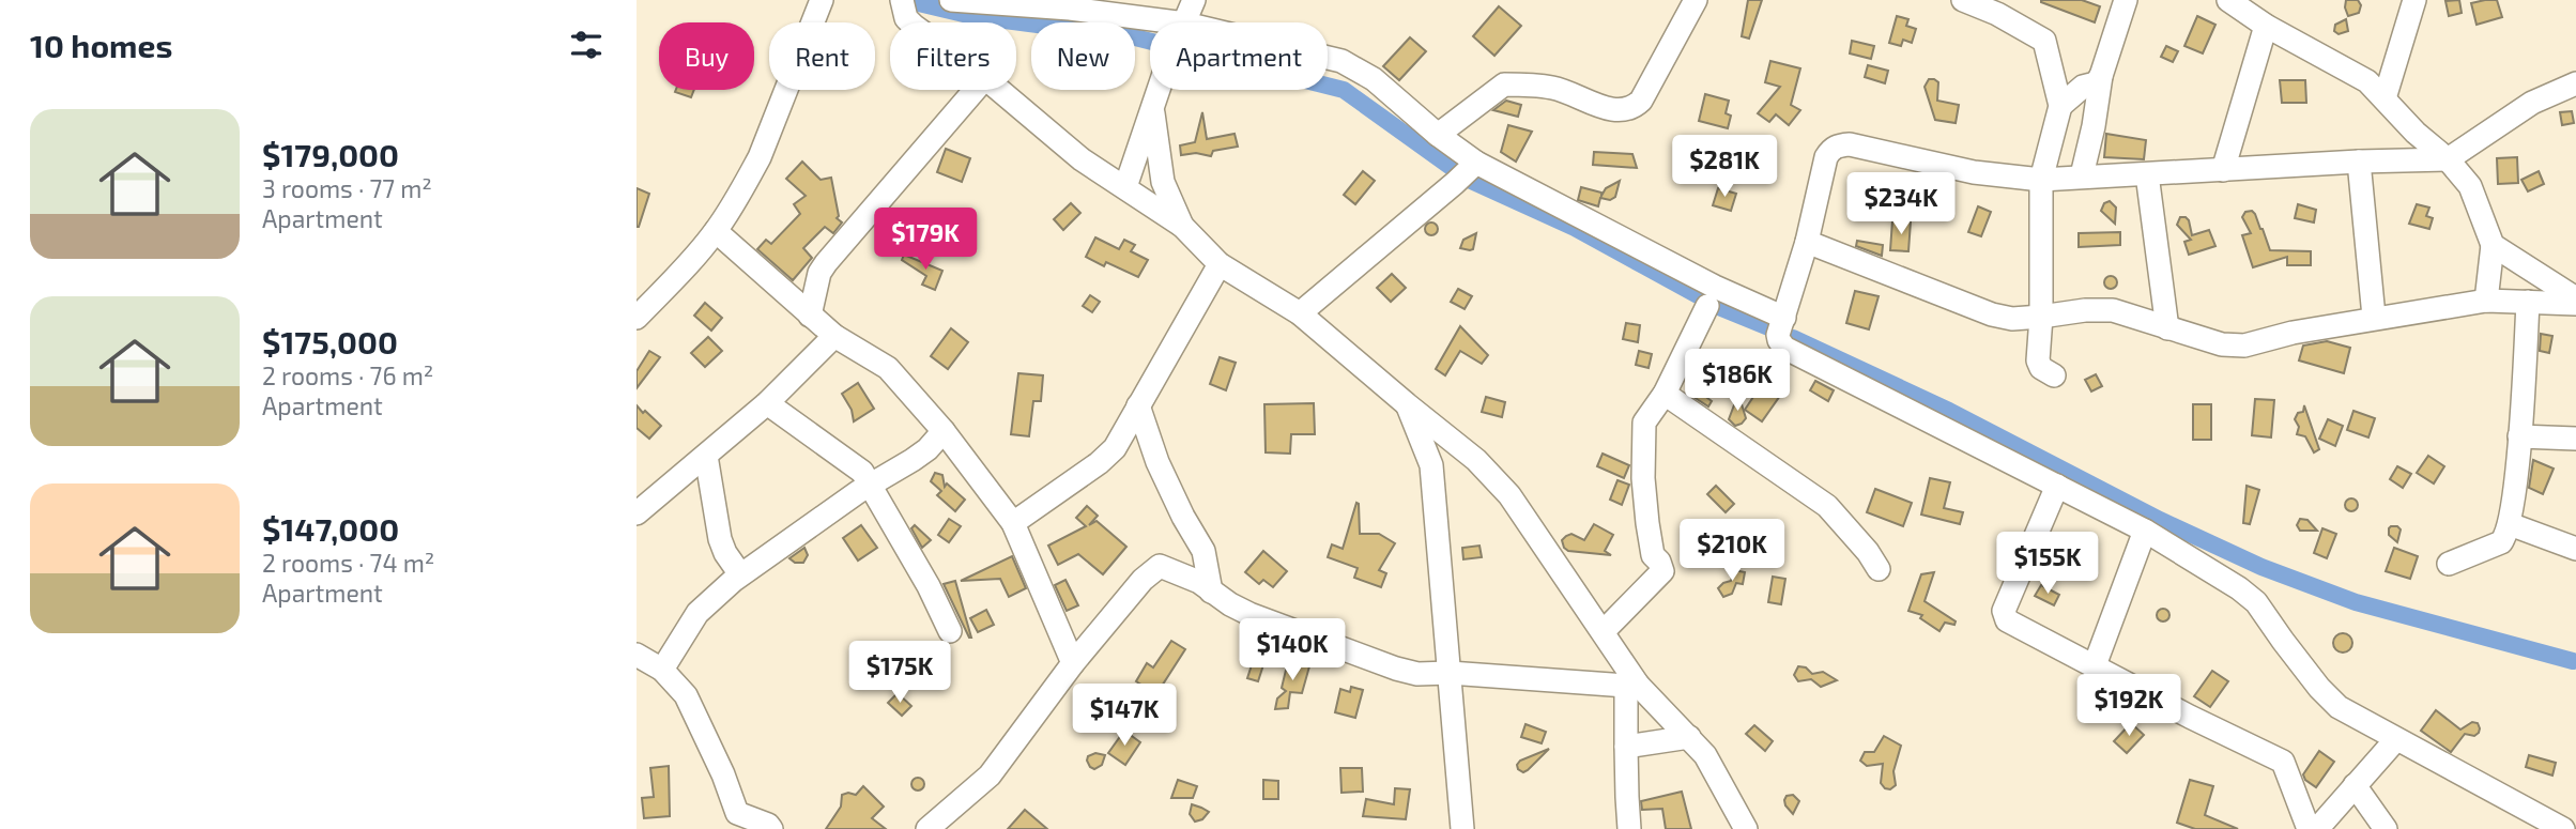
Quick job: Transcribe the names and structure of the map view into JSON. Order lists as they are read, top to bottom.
{
  "page": {
    "heading": "10 homes",
    "chip": [
      "Buy",
      "Rent",
      "Filters",
      "New",
      "Apartment"
    ],
    "list": [
      {
        "name": "$179,000",
        "note": "3 rooms · 77 m² · Apartment"
      },
      {
        "name": "$175,000",
        "note": "2 rooms · 76 m² · Apartment"
      },
      {
        "name": "$147,000",
        "note": "2 rooms · 74 m² · Apartment"
      }
    ],
    "price": [
      "$281K",
      "$234K",
      "$179K",
      "$186K",
      "$210K",
      "$155K",
      "$140K",
      "$175K",
      "$192K",
      "$147K"
    ]
  }
}
